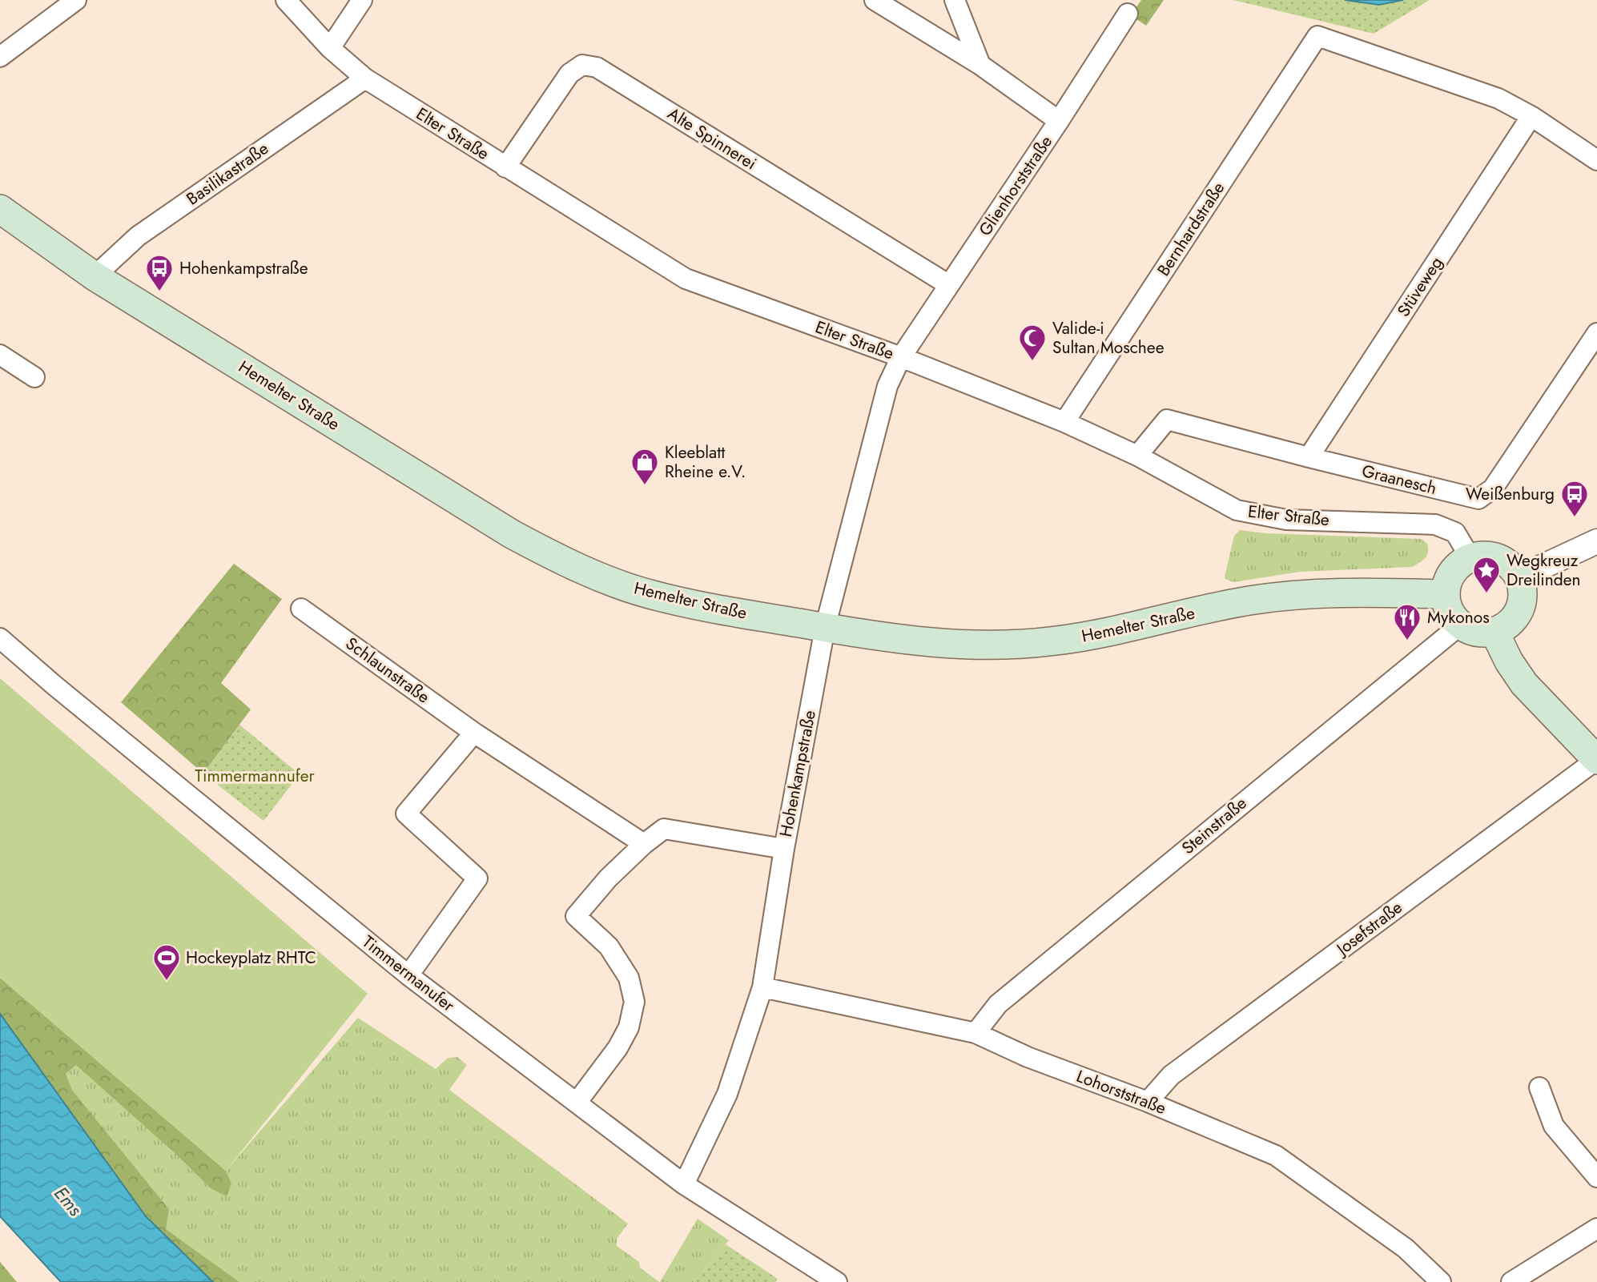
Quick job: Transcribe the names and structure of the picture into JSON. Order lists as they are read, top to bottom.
{
  "streets": {
    "main road": ["Hemelter Straße"],
    "street": [
      "Elter Straße",
      "Alte Spinnerei",
      "Basilikastraße",
      "Glienhorststraße",
      "Bernhardstraße",
      "Stüveweg",
      "Graanesch",
      "Schlaunstraße",
      "Hohenkampstraße",
      "Steinstraße",
      "Josefstraße",
      "Timmermanufer",
      "Lohorststraße"
    ]
  },
  "crossings": [
    ["Elter Straße", "Alte Spinnerei"],
    ["Elter Straße", "Basilikastraße"],
    ["Elter Straße", "Glienhorststraße"],
    ["Elter Straße", "Bernhardstraße"],
    ["Elter Straße", "Hemelter Straße"],
    ["Elter Straße", "Graanesch"],
    ["Elter Straße", "Hohenkampstraße"],
    ["Elter Straße", "Steinstraße"],
    ["Alte Spinnerei", "Glienhorststraße"],
    ["Basilikastraße", "Hemelter Straße"],
    ["Glienhorststraße", "Hohenkampstraße"],
    ["Bernhardstraße", "Stüveweg"],
    ["Stüveweg", "Graanesch"],
    ["Hemelter Straße", "Hohenkampstraße"],
    ["Hemelter Straße", "Steinstraße"],
    ["Hohenkampstraße", "Timmermanufer"],
    ["Hohenkampstraße", "Lohorststraße"],
    ["Steinstraße", "Lohorststraße"],
    ["Josefstraße", "Lohorststraße"]
  ],
  "water": ["Ems"],
  "parks": ["Timmermannufer"],
  "places": {
    "bus stop": ["Hohenkampstraße", "Weißenburg"],
    "mosque": ["Valide-i Sultan Moschee"],
    "shop": ["Kleeblatt Rheine e.V."],
    "place": ["Wegkreuz Dreilinden"],
    "restaurant": ["Mykonos"],
    "sports": ["Hockeyplatz RHTC"]
  }
}
